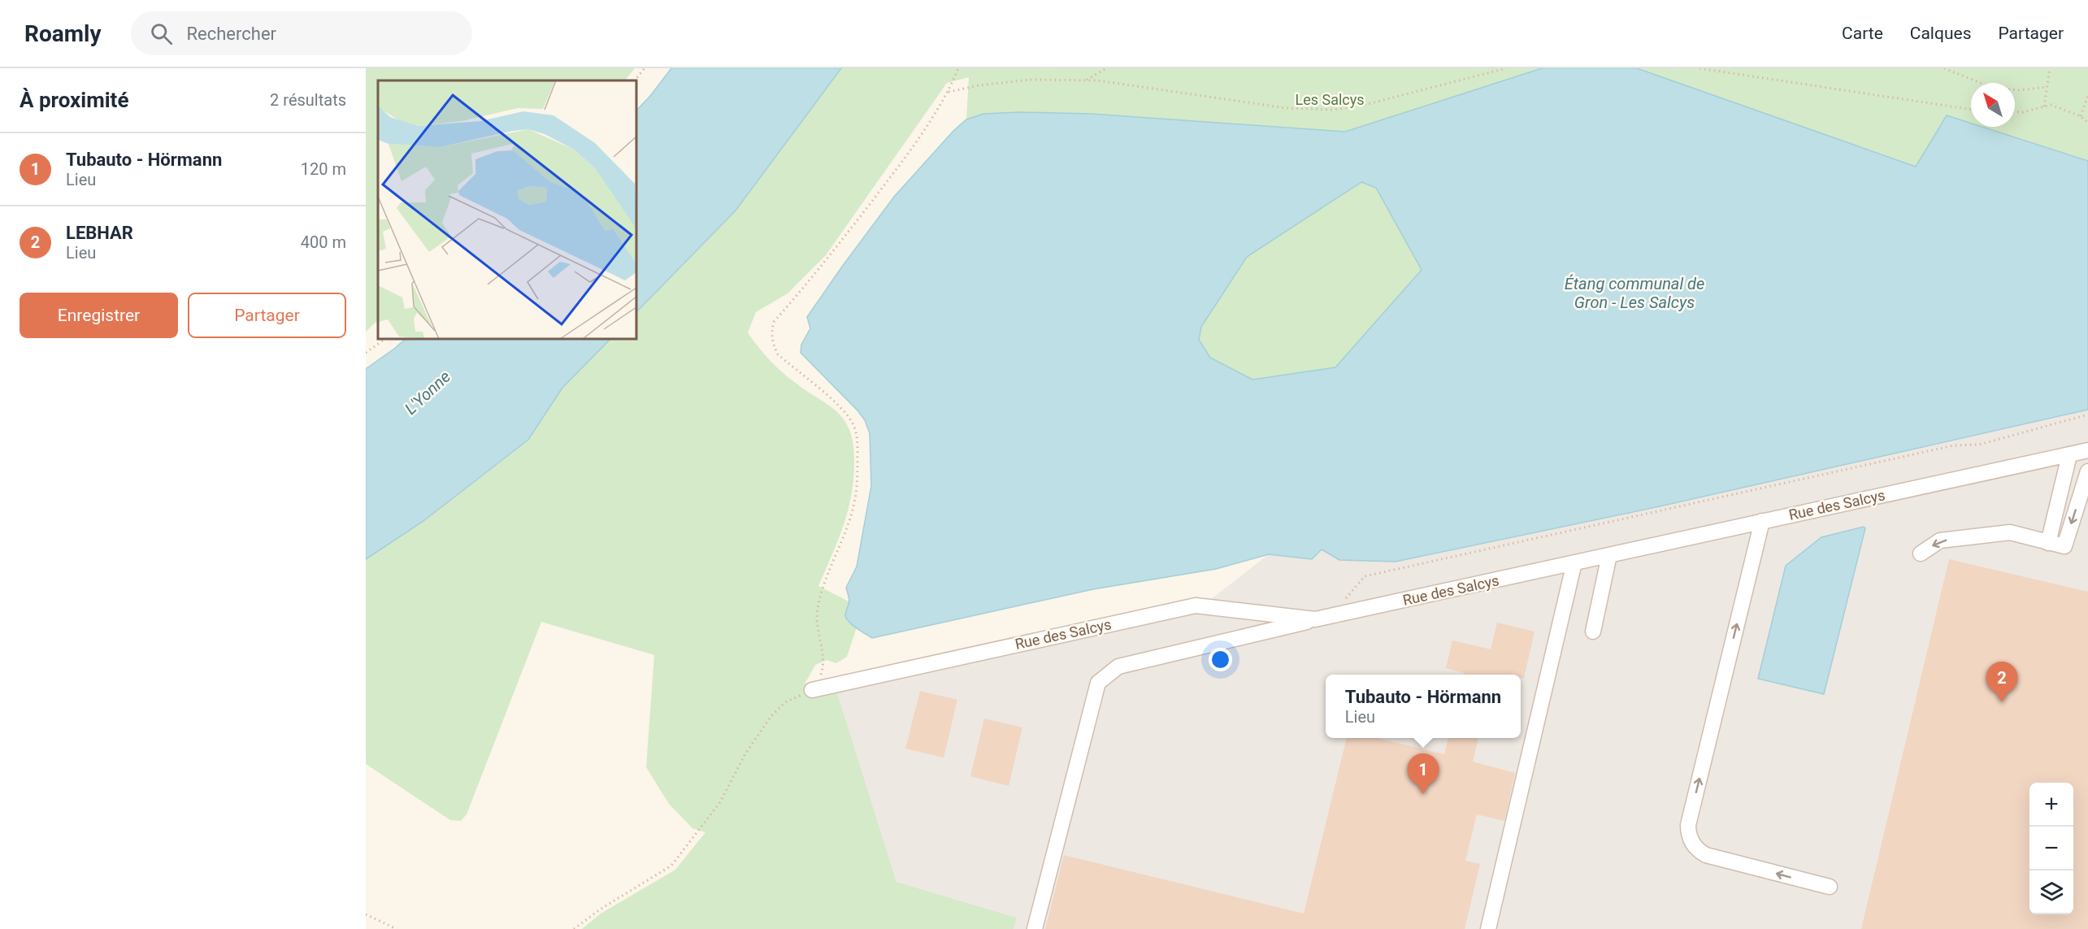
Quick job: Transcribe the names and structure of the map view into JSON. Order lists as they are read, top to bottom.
{
  "streets": {
    "street": ["Rue des Salcys"]
  },
  "water": ["Étang communal de Gron - Les Salcys", "L'Yonne"],
  "parks": ["Les Salcys"],
  "north": "top left",
  "page": {
    "header": "Roamly",
    "search": "Rechercher",
    "nav": ["Carte", "Calques", "Partager"],
    "heading": ["À proximité", "2 résultats"],
    "list": [
      {
        "mark": "1",
        "name": "Tubauto - Hörmann",
        "note": "Lieu",
        "value": "120 m"
      },
      {
        "mark": "2",
        "name": "LEBHAR",
        "note": "Lieu",
        "value": "400 m"
      }
    ],
    "buttons": ["Enregistrer", "Partager"],
    "pins": ["2", "1"],
    "popup": ["Tubauto - Hörmann", "Lieu"],
    "map_buttons": ["+", "−"]
  }
}
